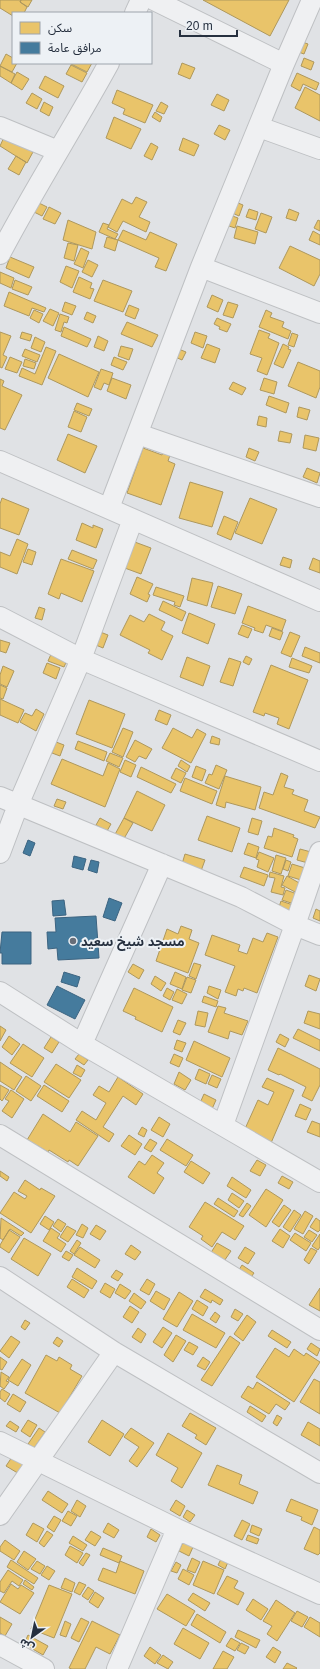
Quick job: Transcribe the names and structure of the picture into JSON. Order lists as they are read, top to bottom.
{
  "places": ["مسجد شيخ سعيد"],
  "legend": ["سكن", "مرافق عامة"],
  "scale_bar": "20 m",
  "north": "bottom left"
}
